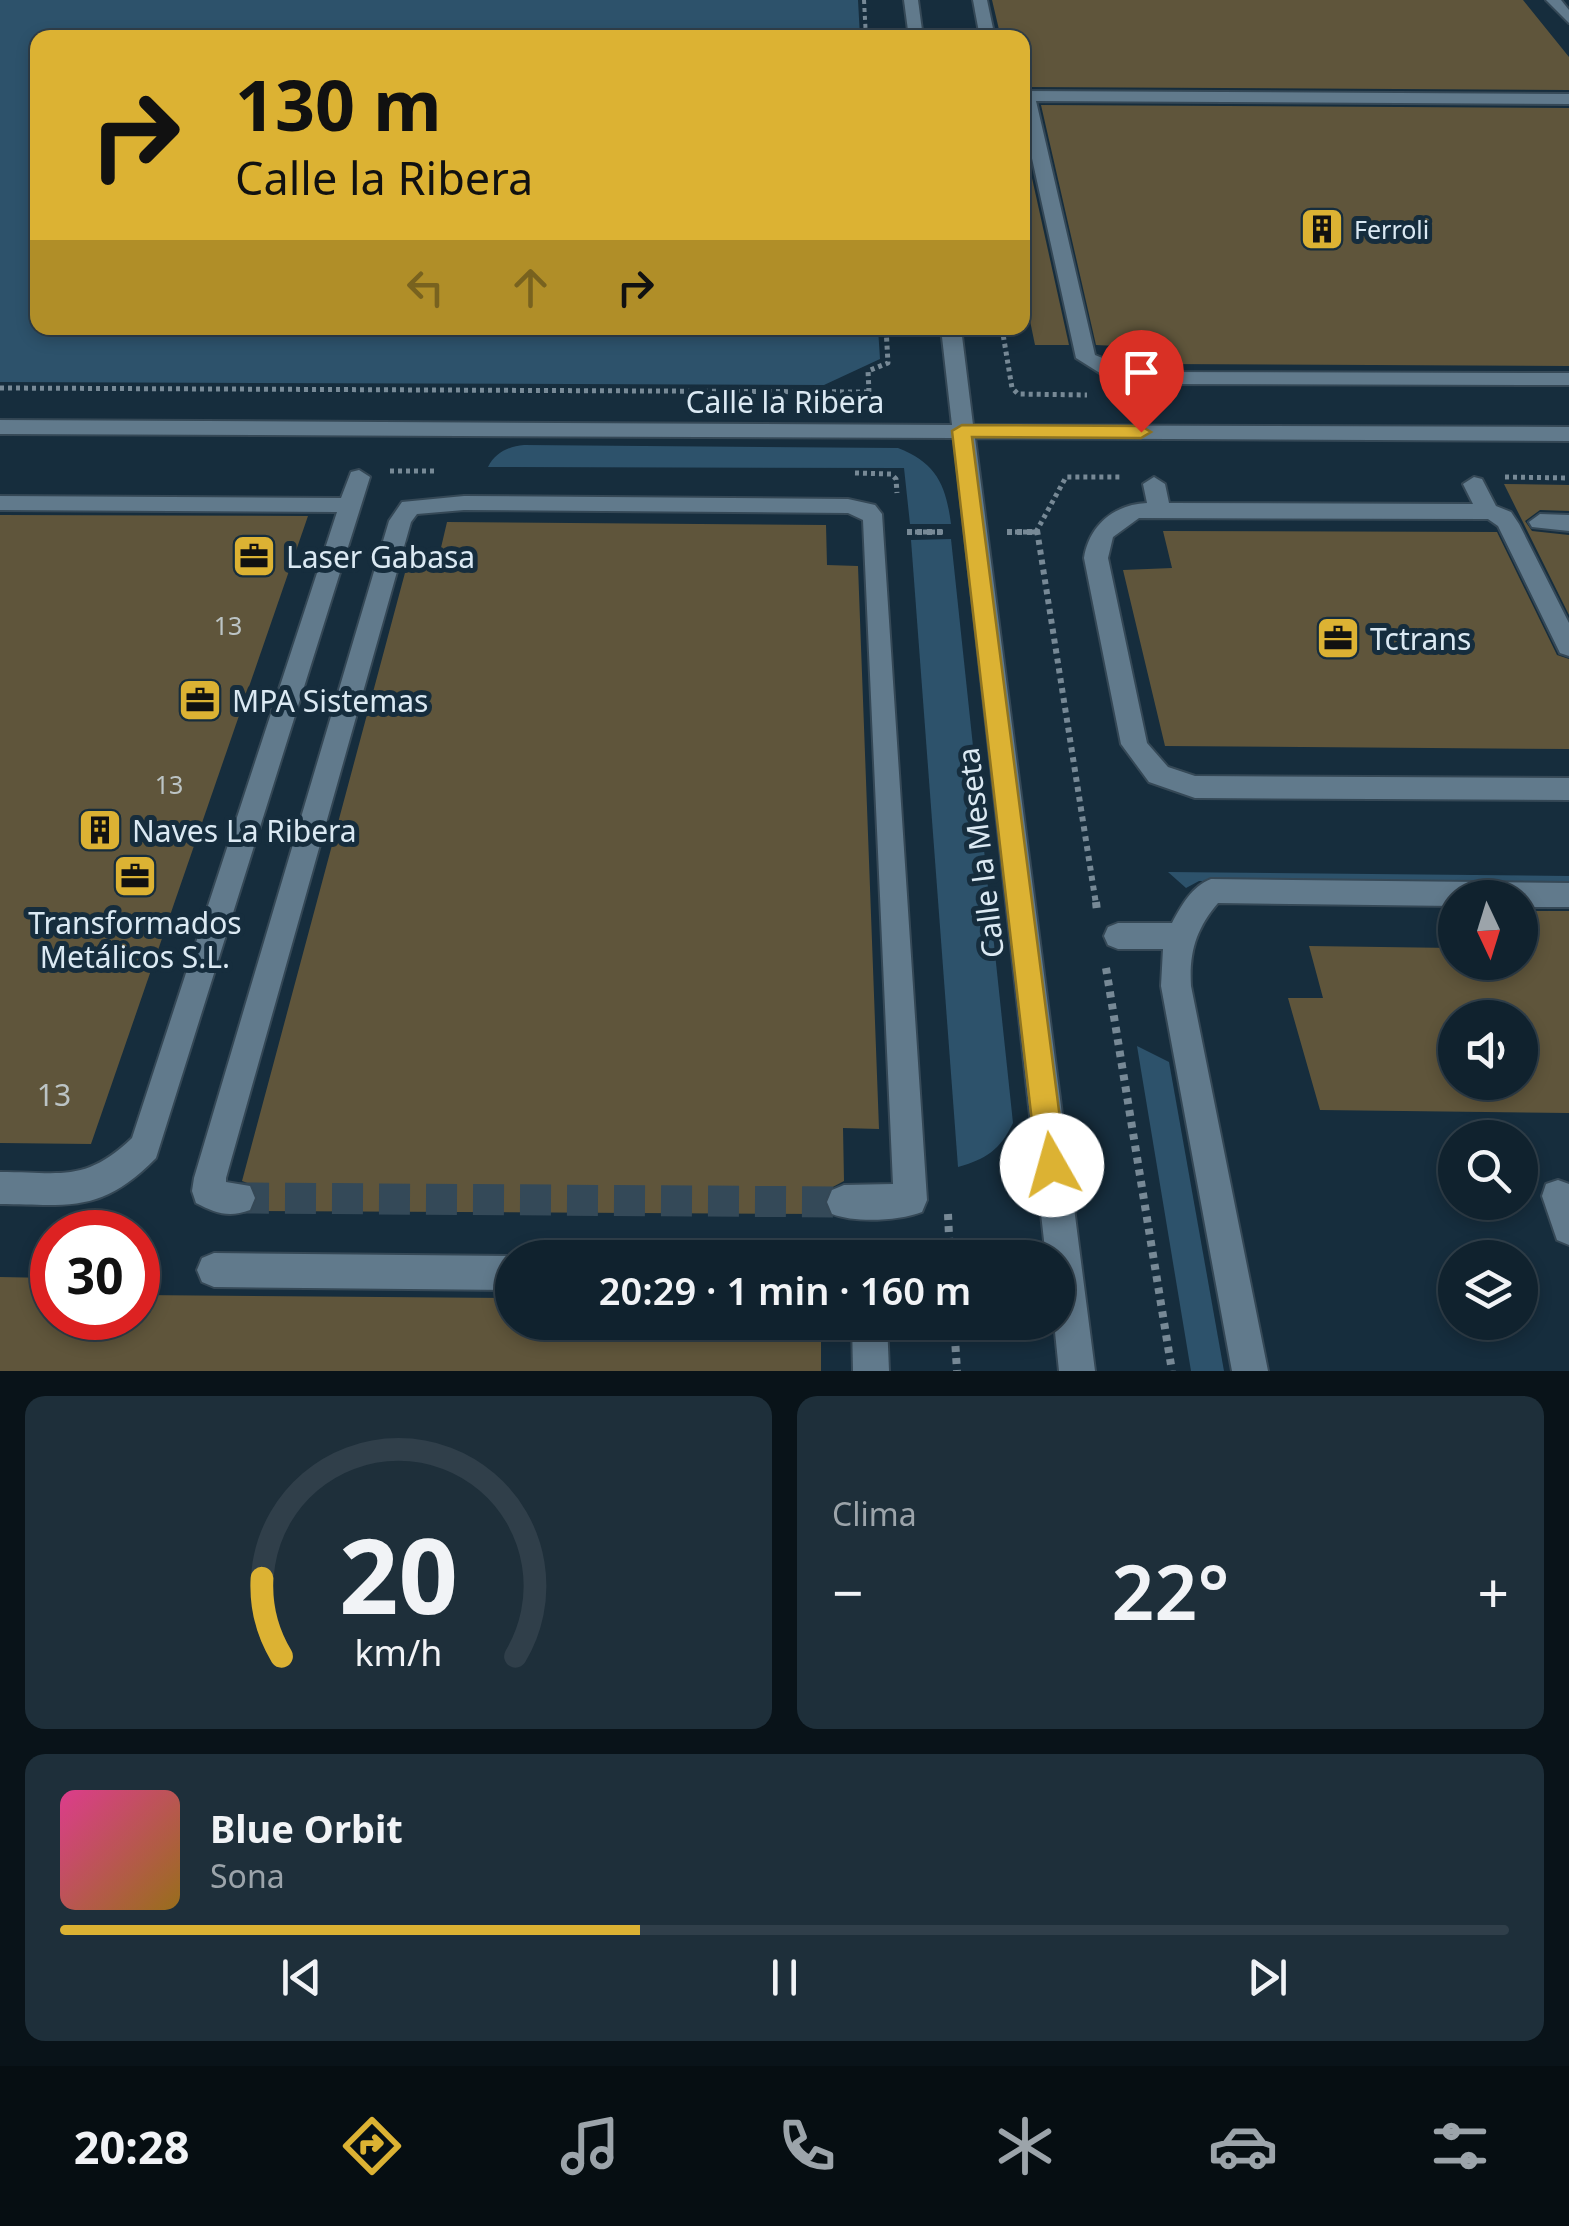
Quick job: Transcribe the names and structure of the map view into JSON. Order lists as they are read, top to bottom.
{
  "streets": {
    "street": ["Calle la Ribera", "Calle la Meseta"]
  },
  "crossings": [
    ["Calle la Ribera", "Calle la Meseta"]
  ],
  "places": {
    "building": ["Ferroli", "Naves La Ribera"],
    "office": [
      "Laser Gabasa",
      "Tctrans",
      "MPA Sistemas",
      "Transformados Metálicos S.L."
    ]
  },
  "house_numbers": ["13", "13", "13"],
  "north": "bottom",
  "page": {
    "turn": ["130 m", "Calle la Ribera"],
    "limit": "30",
    "trip": "20:29 · 1 min · 160 m",
    "tile": "Clima",
    "heat": ["−", "22°", "+"],
    "song": ["Blue Orbit", "Sona"],
    "tabs": "20:28",
    "gauge": ["20", "km/h"]
  }
}
